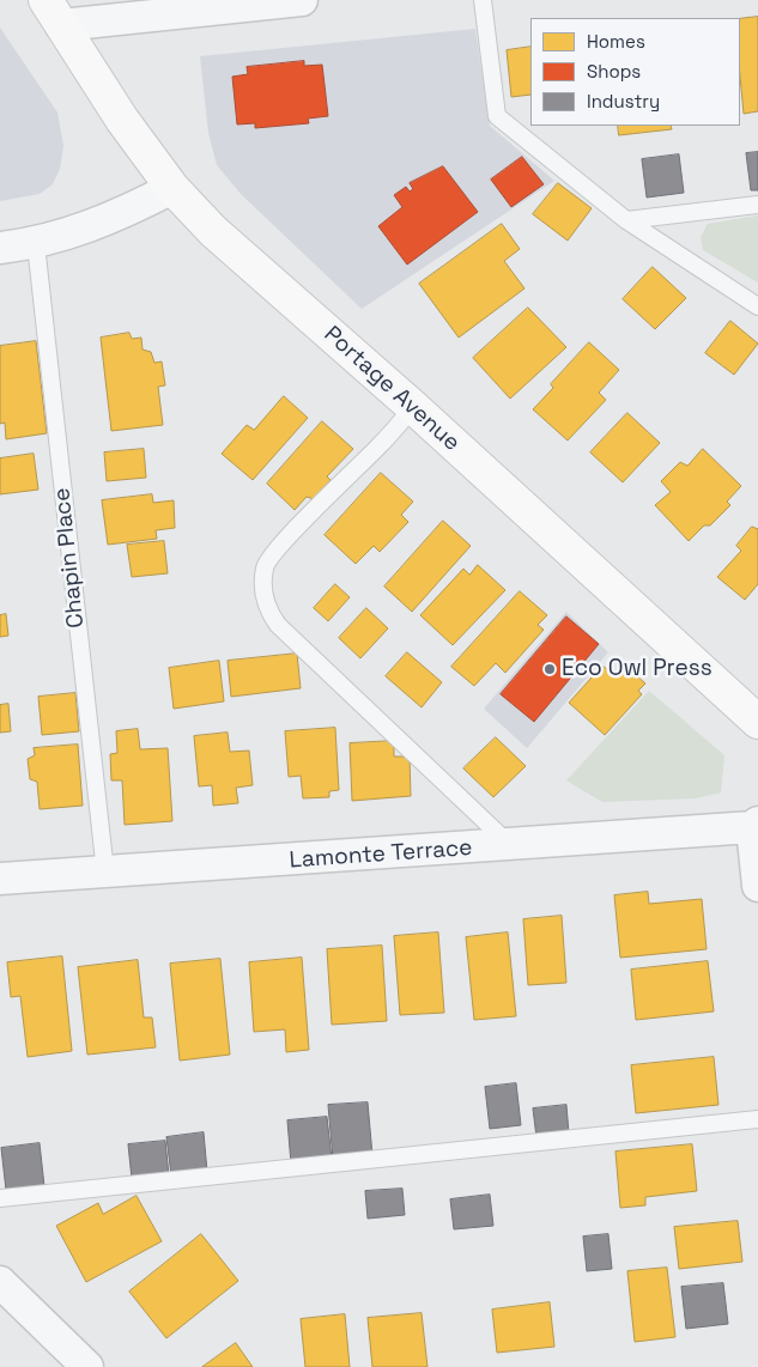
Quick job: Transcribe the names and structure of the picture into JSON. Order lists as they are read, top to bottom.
{
  "streets": {
    "main road": ["Portage Avenue"],
    "street": ["Lamonte Terrace"],
    "lane": ["Chapin Place"]
  },
  "crossings": [
    ["Chapin Place", "Lamonte Terrace"]
  ],
  "places": ["Eco Owl Press"],
  "legend": ["Homes", "Shops", "Industry"]
}
